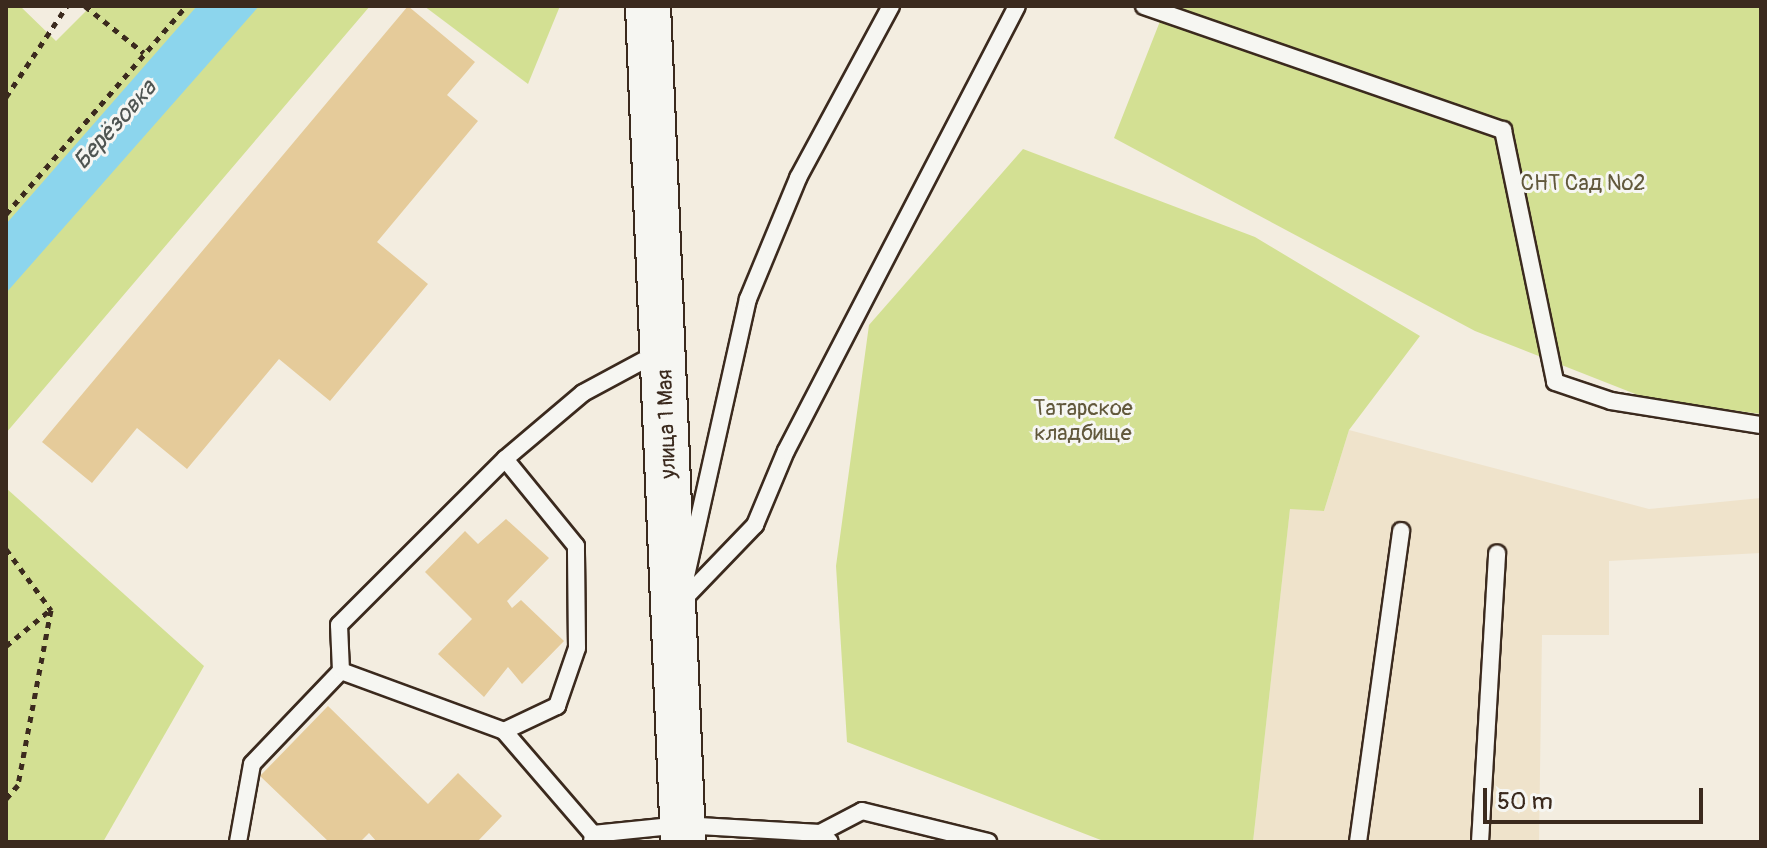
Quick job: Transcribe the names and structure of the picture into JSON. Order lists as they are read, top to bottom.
{
  "streets": {
    "main road": ["улица 1 Мая"]
  },
  "water": ["Берёзовка"],
  "parks": ["СНТ Сад №2", "Татарское кладбище"],
  "scale_bar": "50 m"
}
